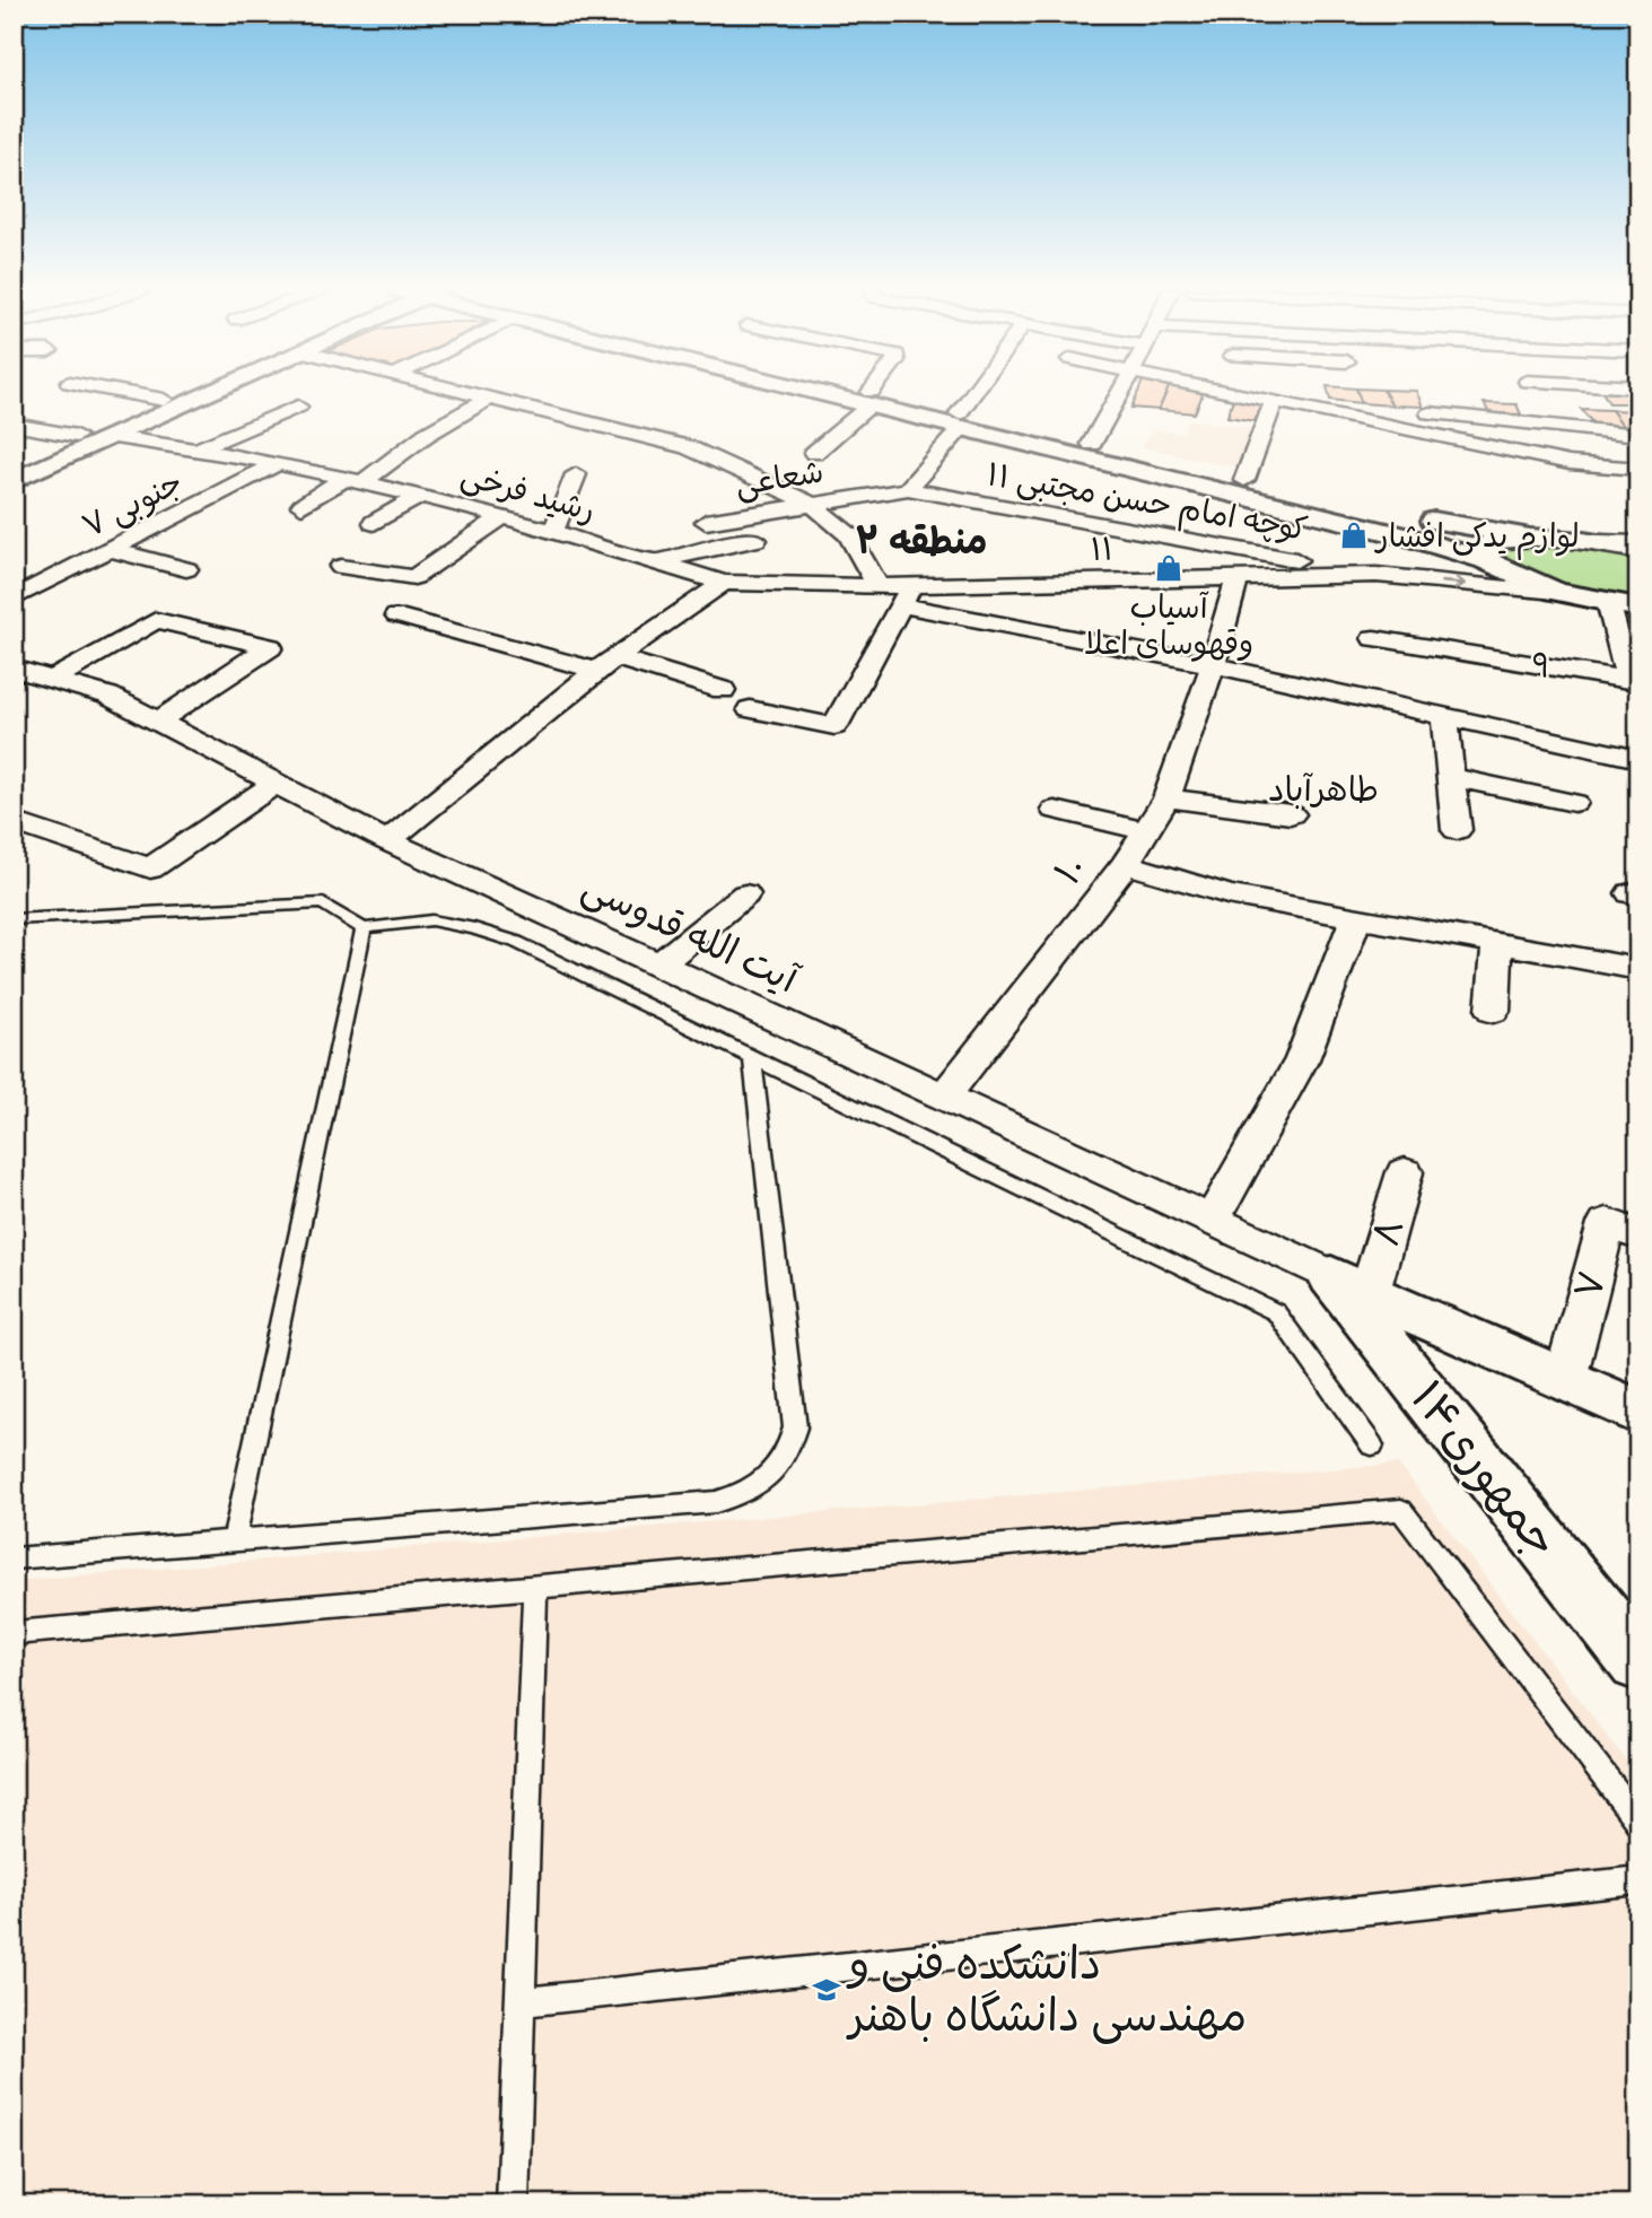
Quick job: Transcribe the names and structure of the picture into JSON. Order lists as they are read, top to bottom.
{
  "streets": {
    "main road": ["جمهوری۱۴"],
    "street": [
      "شعاعی",
      "رشید فرخی",
      "کوچه امام حسن مجتبی ۱۱",
      "۷ جنوبی",
      "۱۱",
      "۹",
      "۱۰",
      "آیت الله قدوسی",
      "۸",
      "۷"
    ]
  },
  "crossings": [
    ["شعاعی", "کوچه امام حسن مجتبی ۱۱"],
    ["رشید فرخی", "۷ جنوبی"],
    ["رشید فرخی", "۱۱"],
    ["کوچه امام حسن مجتبی ۱۱", "۱۱"],
    ["۱۱", "۱۰"],
    ["۱۰", "آیت الله قدوسی"],
    ["آیت الله قدوسی", "۸"],
    ["آیت الله قدوسی", "جمهوری۱۴"],
    ["۸", "جمهوری۱۴"]
  ],
  "districts": ["منطقه ۲", "طاهرآباد"],
  "places": {
    "shop": ["لوازم یدکی افشار", "آسیاب وقهوسای اعلا"],
    "school or university": ["دانشکده فنی و مهندسی دانشگاه باهنر"]
  }
}
